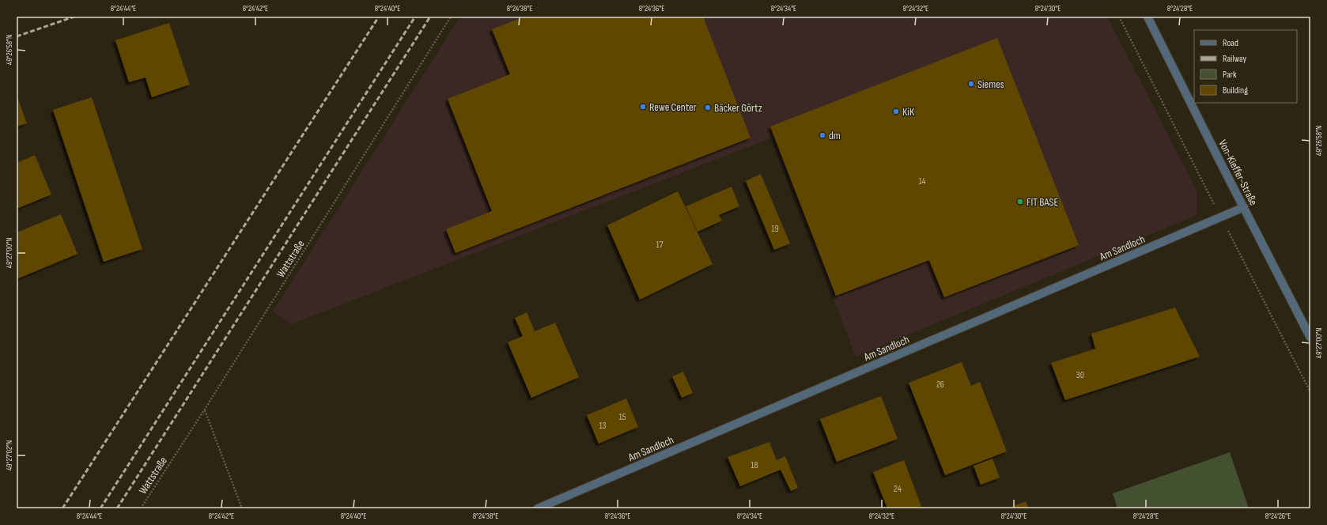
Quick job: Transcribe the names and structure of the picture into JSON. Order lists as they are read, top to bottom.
{
  "streets": {
    "street": ["Von-Kieffer-Straße", "Am Sandloch"],
    "path": ["Wattstraße"]
  },
  "crossings": [
    ["Von-Kieffer-Straße", "Am Sandloch"]
  ],
  "places": [
    "Siemes",
    "Rewe Center",
    "Bäcker Görtz",
    "KiK",
    "dm",
    "FIT BASE"
  ],
  "house_numbers": [
    "14",
    "19",
    "17",
    "30",
    "26",
    "15",
    "13",
    "18",
    "24"
  ],
  "legend": [
    "Road",
    "Railway",
    "Park",
    "Building"
  ],
  "coordinates": [
    "8°24'44\"E",
    "8°24'42\"E",
    "8°24'40\"E",
    "8°24'38\"E",
    "8°24'36\"E",
    "8°24'34\"E",
    "8°24'32\"E",
    "8°24'30\"E",
    "8°24'28\"E",
    "49°26'58\"N",
    "49°27'00\"N",
    "49°27'02\"N",
    "8°24'26\"E"
  ]
}
